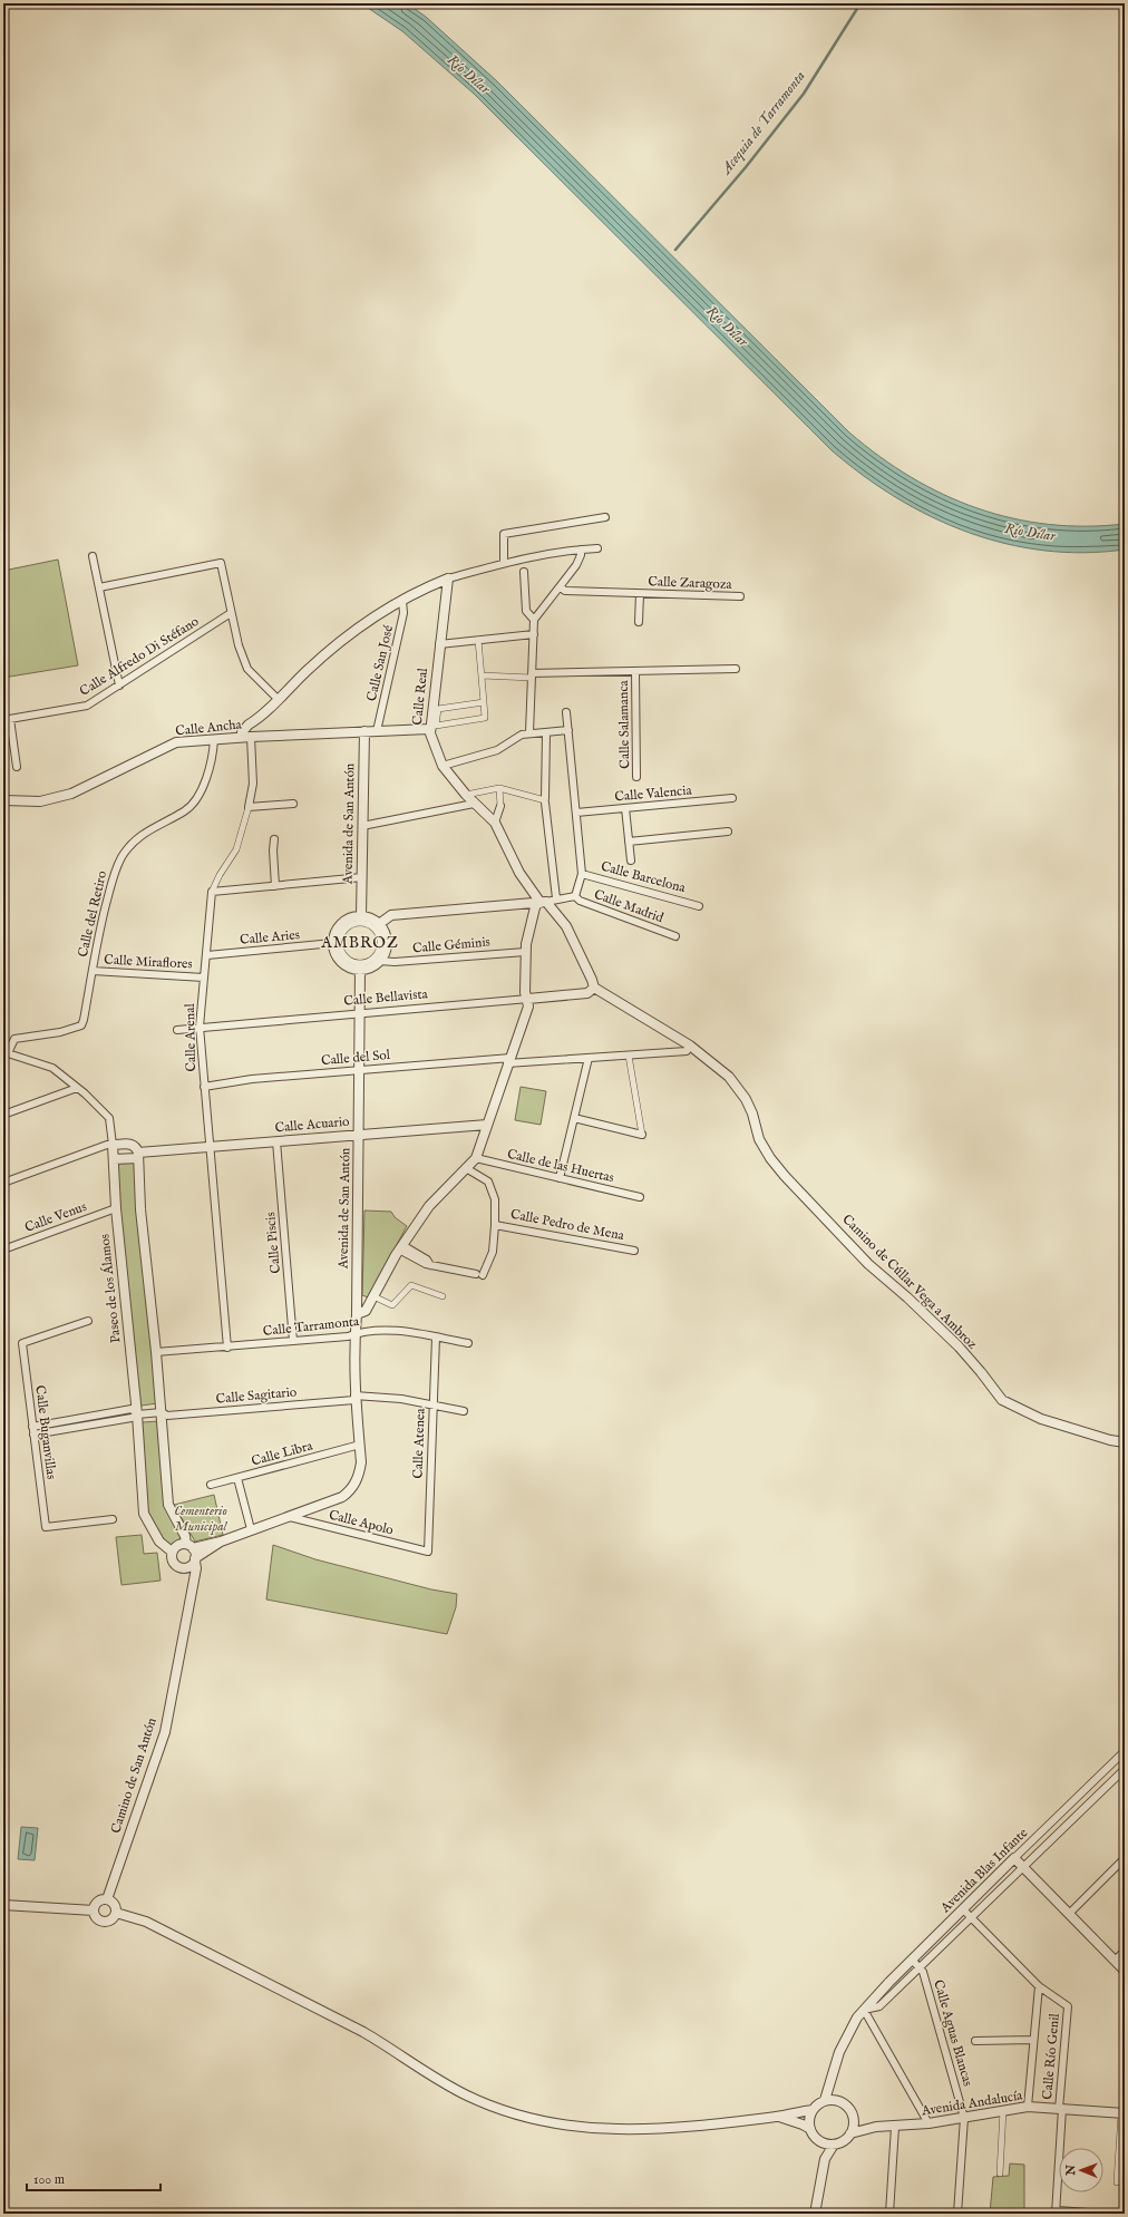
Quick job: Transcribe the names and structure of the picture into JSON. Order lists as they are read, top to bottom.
{
  "streets": {
    "street": [
      "Calle Zaragoza",
      "Calle Alfredo Di Stéfano",
      "Calle San José",
      "Calle Real",
      "Calle Salamanca",
      "Calle Ancha",
      "Calle Valencia",
      "Avenida de San Antón",
      "Calle Barcelona",
      "Calle Madrid",
      "Calle del Retiro",
      "Calle Aries",
      "Calle Géminis",
      "Calle Miraflores",
      "Calle Bellavista",
      "Calle Arenal",
      "Calle del Sol",
      "Calle Acuario",
      "Calle de las Huertas",
      "Calle Venus",
      "Calle Pedro de Mena",
      "Calle Piscis",
      "Camino de Cúllar Vega a Ambroz",
      "Paseo de los Álamos",
      "Calle Tarramonta",
      "Calle Sagitario",
      "Calle Buganvillas",
      "Calle Atenea",
      "Calle Libra",
      "Calle Apolo",
      "Camino de San Antón",
      "Avenida Blas Infante",
      "Calle Aguas Blancas",
      "Calle Río Genil",
      "Avenida Andalucía"
    ]
  },
  "crossings": [
    ["Calle San José", "Calle Ancha"],
    ["Calle Real", "Calle Ancha"],
    ["Calle Real", "Calle Bellavista"],
    ["Calle Real", "Camino de Cúllar Vega a Ambroz"],
    ["Calle Ancha", "Avenida de San Antón"],
    ["Calle Ancha", "Calle del Retiro"],
    ["Calle Ancha", "Calle Arenal"],
    ["Avenida de San Antón", "Calle Bellavista"],
    ["Avenida de San Antón", "Calle del Sol"],
    ["Avenida de San Antón", "Calle Acuario"],
    ["Avenida de San Antón", "Calle Tarramonta"],
    ["Avenida de San Antón", "Calle Sagitario"],
    ["Avenida de San Antón", "Calle Libra"],
    ["Avenida de San Antón", "Calle Apolo"],
    ["Calle del Retiro", "Calle Miraflores"],
    ["Calle Aries", "Calle Arenal"],
    ["Calle Miraflores", "Calle Arenal"],
    ["Calle Bellavista", "Calle Arenal"],
    ["Calle Bellavista", "Camino de Cúllar Vega a Ambroz"],
    ["Calle Arenal", "Calle del Sol"],
    ["Calle Arenal", "Calle Acuario"],
    ["Calle Arenal", "Calle Tarramonta"],
    ["Calle del Sol", "Camino de Cúllar Vega a Ambroz"],
    ["Calle Acuario", "Calle Piscis"],
    ["Calle Acuario", "Paseo de los Álamos"],
    ["Calle Venus", "Paseo de los Álamos"],
    ["Calle Piscis", "Calle Tarramonta"],
    ["Paseo de los Álamos", "Camino de San Antón"],
    ["Calle Tarramonta", "Calle Atenea"],
    ["Calle Sagitario", "Calle Atenea"],
    ["Calle Atenea", "Calle Apolo"],
    ["Avenida Blas Infante", "Calle Aguas Blancas"],
    ["Avenida Blas Infante", "Avenida Andalucía"],
    ["Calle Aguas Blancas", "Avenida Andalucía"],
    ["Calle Río Genil", "Avenida Andalucía"]
  ],
  "districts": ["AMBROZ"],
  "water": ["Río Dílar", "Acequia de Tarramonta"],
  "parks": ["Cementerio Municipal"],
  "scale_bar": "100 m",
  "north": "left"
}
